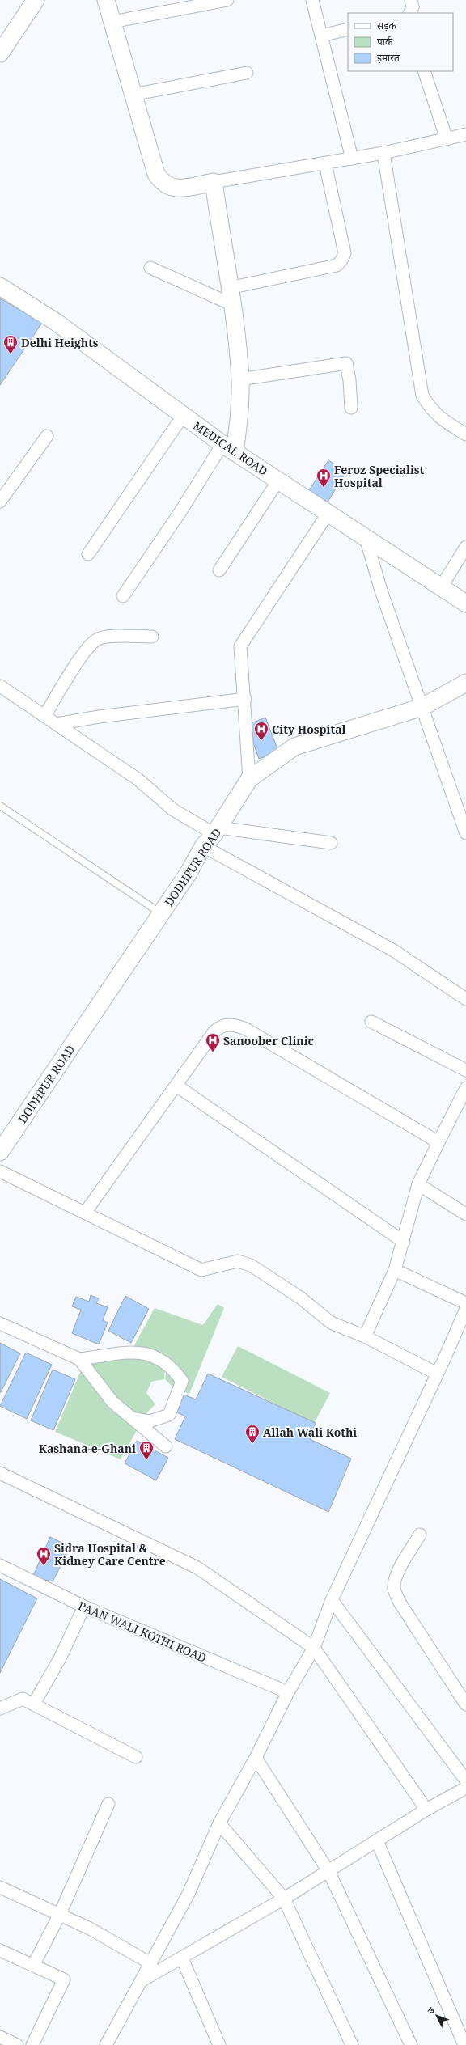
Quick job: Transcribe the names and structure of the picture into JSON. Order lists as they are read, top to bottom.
{
  "streets": {
    "street": ["MEDICAL ROAD", "DODHPUR ROAD", "PAAN WALI KOTHI ROAD"]
  },
  "places": {
    "building": ["Delhi Heights", "Allah Wali Kothi", "Kashana-e-Ghani"],
    "hospital": [
      "Feroz Specialist Hospital",
      "City Hospital",
      "Sanoober Clinic",
      "Sidra Hospital & Kidney Care Centre"
    ]
  },
  "legend": ["सड़क", "पार्क", "इमारत"],
  "north": "top left"
}
